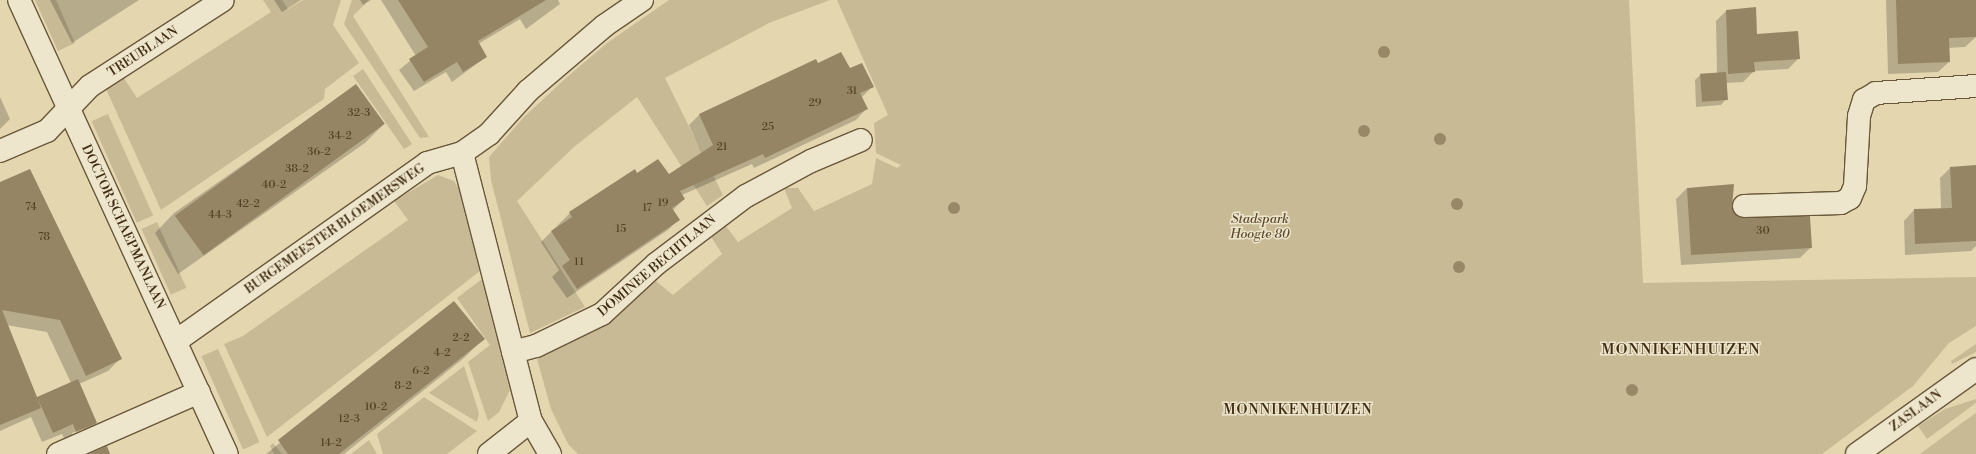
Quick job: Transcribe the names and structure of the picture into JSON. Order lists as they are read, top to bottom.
{
  "streets": {
    "street": [
      "TREUBLAAN",
      "DOCTOR SCHAEPMANLAAN",
      "BURGEMEESTER BLOEMERSWEG",
      "DOMINEE BECHTLAAN",
      "ZASLAAN"
    ]
  },
  "crossings": [
    ["TREUBLAAN", "DOCTOR SCHAEPMANLAAN"],
    ["DOCTOR SCHAEPMANLAAN", "BURGEMEESTER BLOEMERSWEG"]
  ],
  "districts": ["MONNIKENHUIZEN", "MONNIKENHUIZEN"],
  "parks": ["Stadspark Hoogte 80"],
  "house_numbers": [
    "31",
    "29",
    "32-3",
    "25",
    "34-2",
    "21",
    "36-2",
    "38-2",
    "40-2",
    "19",
    "42-2",
    "74",
    "17",
    "44-3",
    "15",
    "30",
    "78",
    "11",
    "2-2",
    "4-2",
    "6-2",
    "8-2",
    "10-2",
    "12-3",
    "14-2"
  ]
}
